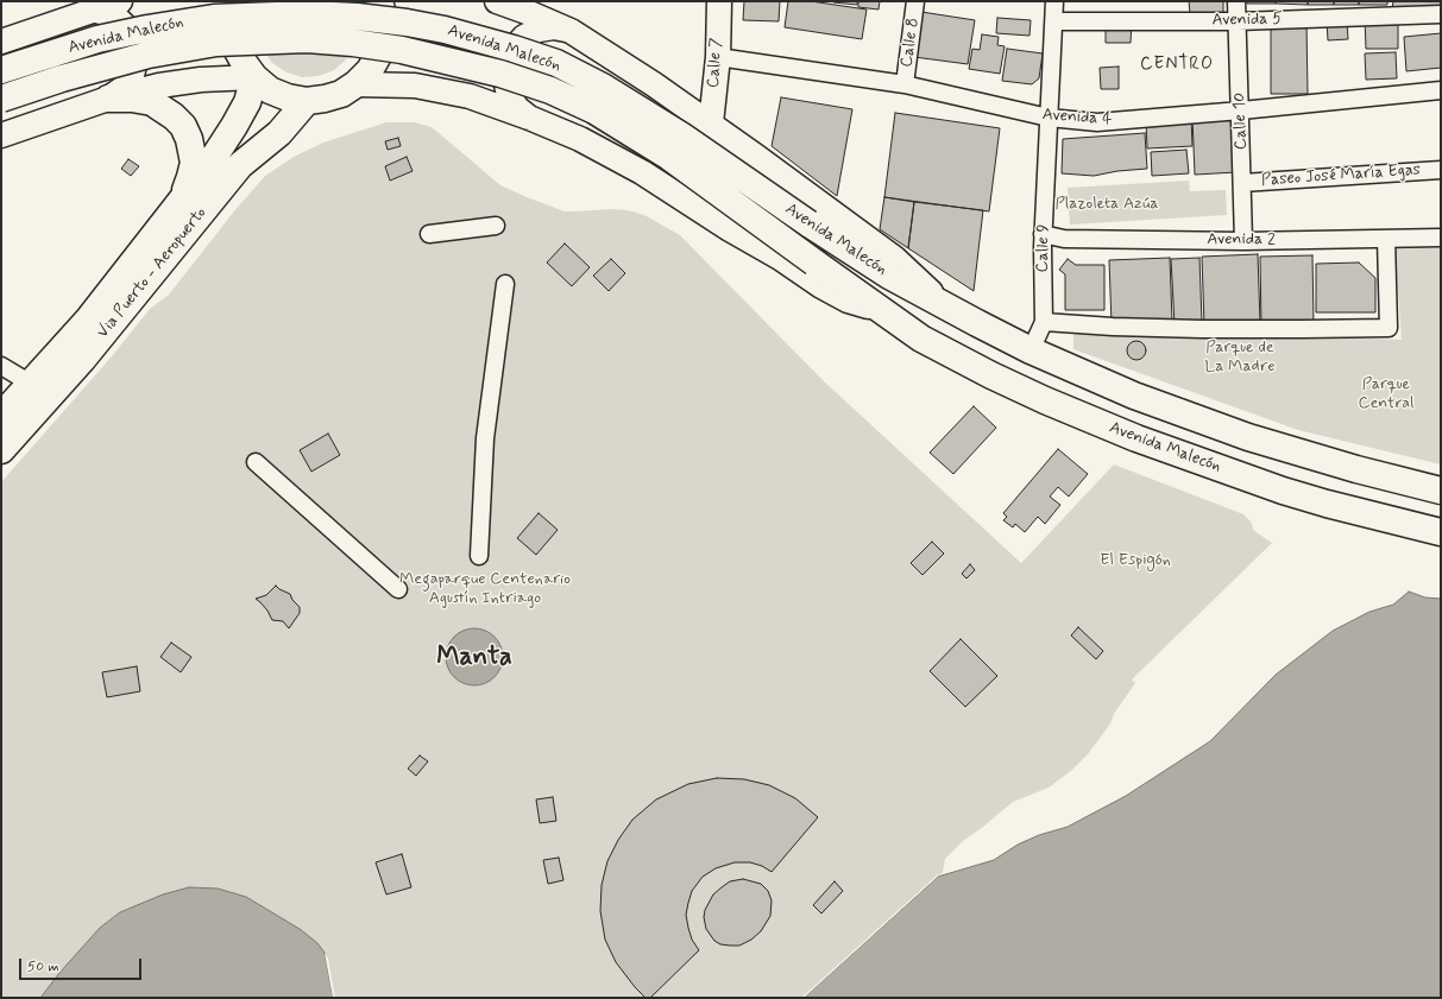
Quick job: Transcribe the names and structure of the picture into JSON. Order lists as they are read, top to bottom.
{
  "streets": {
    "main road": ["Avenida Malecón", "Calle 7", "Via Puerto - Aeropuerto"],
    "street": [
      "Avenida 5",
      "Calle 8",
      "Avenida 4",
      "Calle 10",
      "Paseo José María Egas",
      "Avenida 2",
      "Calle 9"
    ]
  },
  "crossings": [
    ["Avenida 5", "Calle 10"],
    ["Avenida 5", "Calle 9"],
    ["Avenida Malecón", "Calle 7"],
    ["Avenida Malecón", "Calle 9"],
    ["Calle 8", "Avenida 4"],
    ["Calle 7", "Avenida 4"],
    ["Avenida 4", "Calle 10"],
    ["Avenida 4", "Calle 9"],
    ["Calle 10", "Paseo José María Egas"],
    ["Calle 10", "Avenida 2"],
    ["Avenida 2", "Calle 9"]
  ],
  "districts": ["CENTRO", "Manta"],
  "parks": [
    "Plazoleta Azúa",
    "Parque de La Madre",
    "Parque Central",
    "El Espigón",
    "Megaparque Centenario Agustín Intriago"
  ],
  "scale_bar": "50 m"
}
